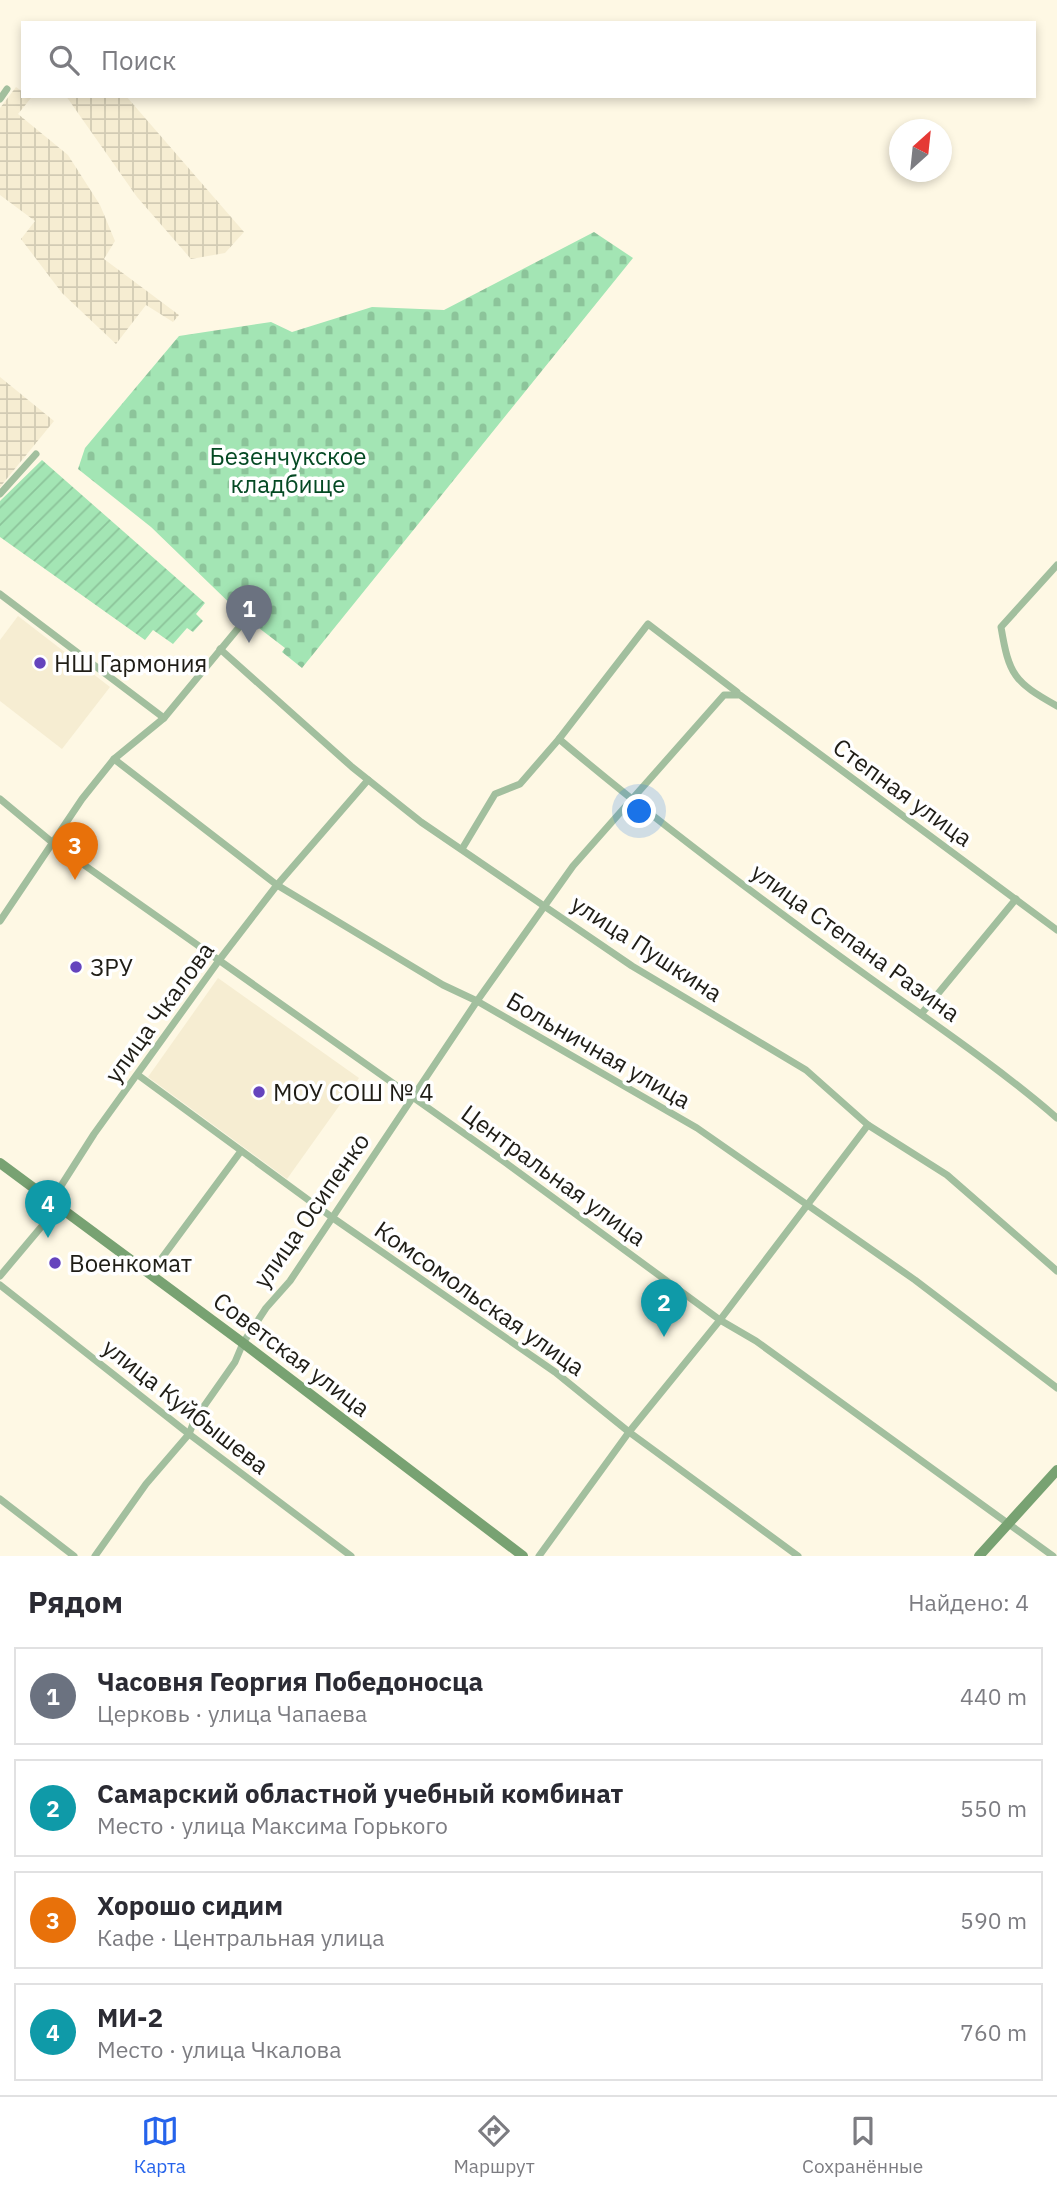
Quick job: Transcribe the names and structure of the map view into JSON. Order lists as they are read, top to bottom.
{
  "streets": {
    "street": [
      "Степная улица",
      "улица Степана Разина",
      "улица Пушкина",
      "улица Чкалова",
      "Больничная улица",
      "Центральная улица",
      "улица Осипенко",
      "Комсомольская улица",
      "Советская улица",
      "улица Куйбышева"
    ]
  },
  "crossings": [
    ["Степная улица", "улица Степана Разина"],
    ["Степная улица", "улица Осипенко"],
    ["улица Степана Разина", "улица Осипенко"],
    ["улица Пушкина", "улица Чкалова"],
    ["улица Пушкина", "улица Осипенко"],
    ["улица Чкалова", "Больничная улица"],
    ["улица Чкалова", "Центральная улица"],
    ["улица Чкалова", "Комсомольская улица"],
    ["улица Чкалова", "Советская улица"],
    ["Больничная улица", "улица Осипенко"],
    ["Центральная улица", "улица Осипенко"],
    ["улица Осипенко", "Комсомольская улица"],
    ["улица Осипенко", "Советская улица"],
    ["улица Осипенко", "улица Куйбышева"]
  ],
  "parks": ["Безенчукское кладбище"],
  "places": [
    "НШ Гармония",
    "ЗРУ",
    "МОУ СОШ № 4",
    "Военкомат"
  ],
  "north": "top right",
  "page": {
    "search": "Поиск",
    "pins": [
      "1",
      "3",
      "4",
      "2"
    ],
    "heading": ["Рядом", "Найдено: 4"],
    "list": [
      {
        "mark": "1",
        "name": "Часовня Георгия Победоносца",
        "note": "Церковь · улица Чапаева",
        "value": "440 m"
      },
      {
        "mark": "2",
        "name": "Самарский областной учебный комбинат",
        "note": "Место · улица Максима Горького",
        "value": "550 m"
      },
      {
        "mark": "3",
        "name": "Хорошо сидим",
        "note": "Кафе · Центральная улица",
        "value": "590 m"
      },
      {
        "mark": "4",
        "name": "МИ-2",
        "note": "Место · улица Чкалова",
        "value": "760 m"
      }
    ],
    "nav": ["Карта", "Маршрут", "Сохранённые"]
  }
}
